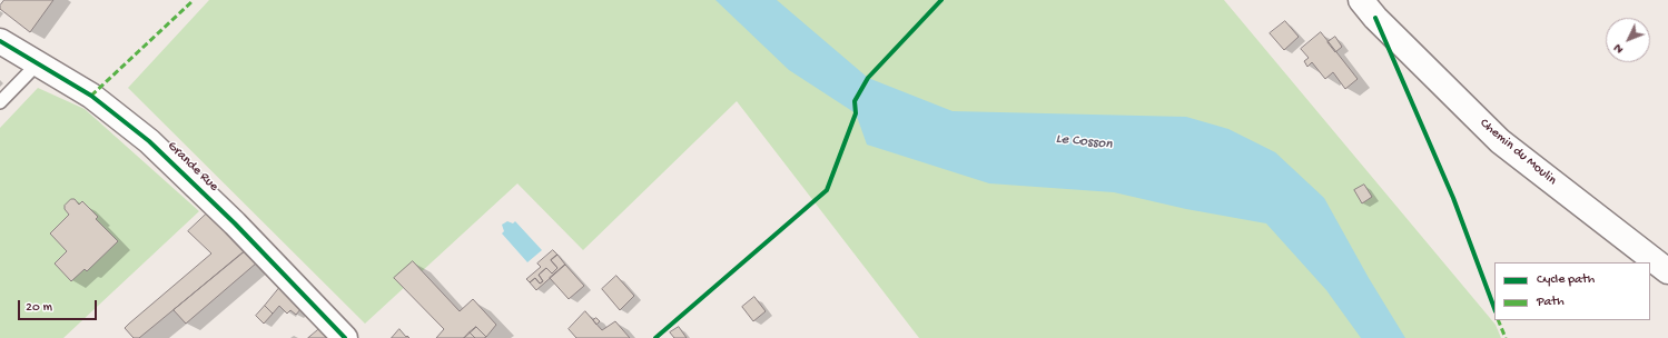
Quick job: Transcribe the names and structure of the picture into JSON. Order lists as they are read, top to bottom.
{
  "streets": {
    "street": ["Chemin du Moulin", "Grande Rue"]
  },
  "water": ["Le Cosson"],
  "legend": ["Cycle path", "Path"],
  "scale_bar": "20 m",
  "north": "bottom left"
}
